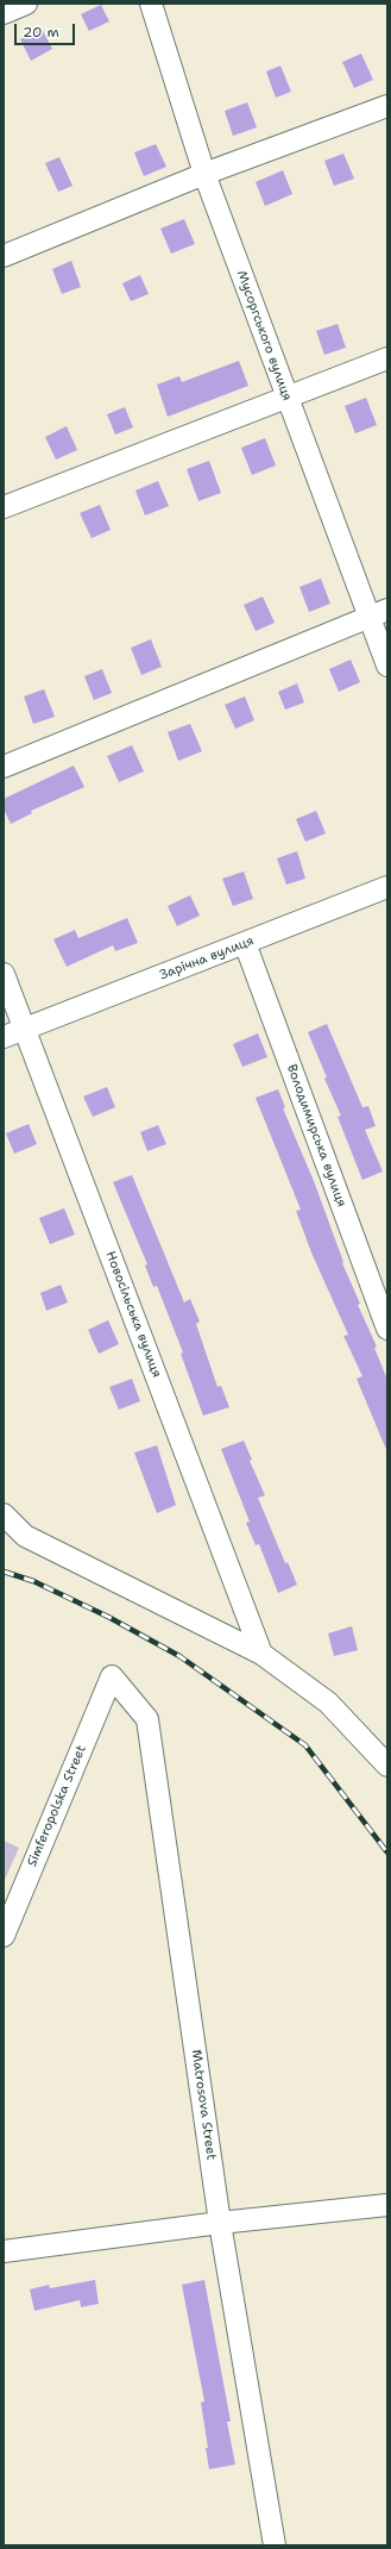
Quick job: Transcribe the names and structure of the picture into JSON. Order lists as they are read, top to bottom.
{
  "streets": {
    "street": [
      "Мусоргського вулиця",
      "Зарічна вулиця",
      "Володимирська вулиця",
      "Новосільська вулиця",
      "Simferopolska Street",
      "Matrosova Street"
    ]
  },
  "crossings": [
    ["Зарічна вулиця", "Володимирська вулиця"],
    ["Зарічна вулиця", "Новосільська вулиця"],
    ["Simferopolska Street", "Matrosova Street"]
  ],
  "scale_bar": "20 m"
}
